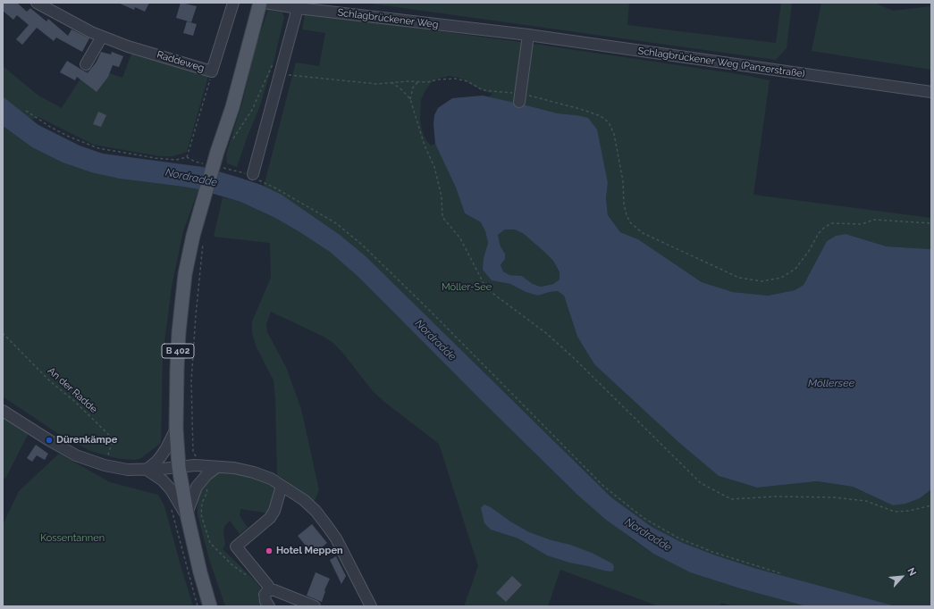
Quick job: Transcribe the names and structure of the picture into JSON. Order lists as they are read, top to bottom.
{
  "streets": {
    "main road": ["B 402"],
    "street": ["Schlagbrückener Weg", "Raddeweg", "Schlagbrückener Weg (Panzerstraße)"],
    "path": ["An der Radde"]
  },
  "crossings": [
    ["Schlagbrückener Weg", "Schlagbrückener Weg (Panzerstraße)"]
  ],
  "water": ["Nordradde", "Möllersee"],
  "parks": ["Möller-See", "Kossentannen"],
  "places": ["Dürenkämpe", "Hotel Meppen"],
  "north": "top right"
}
